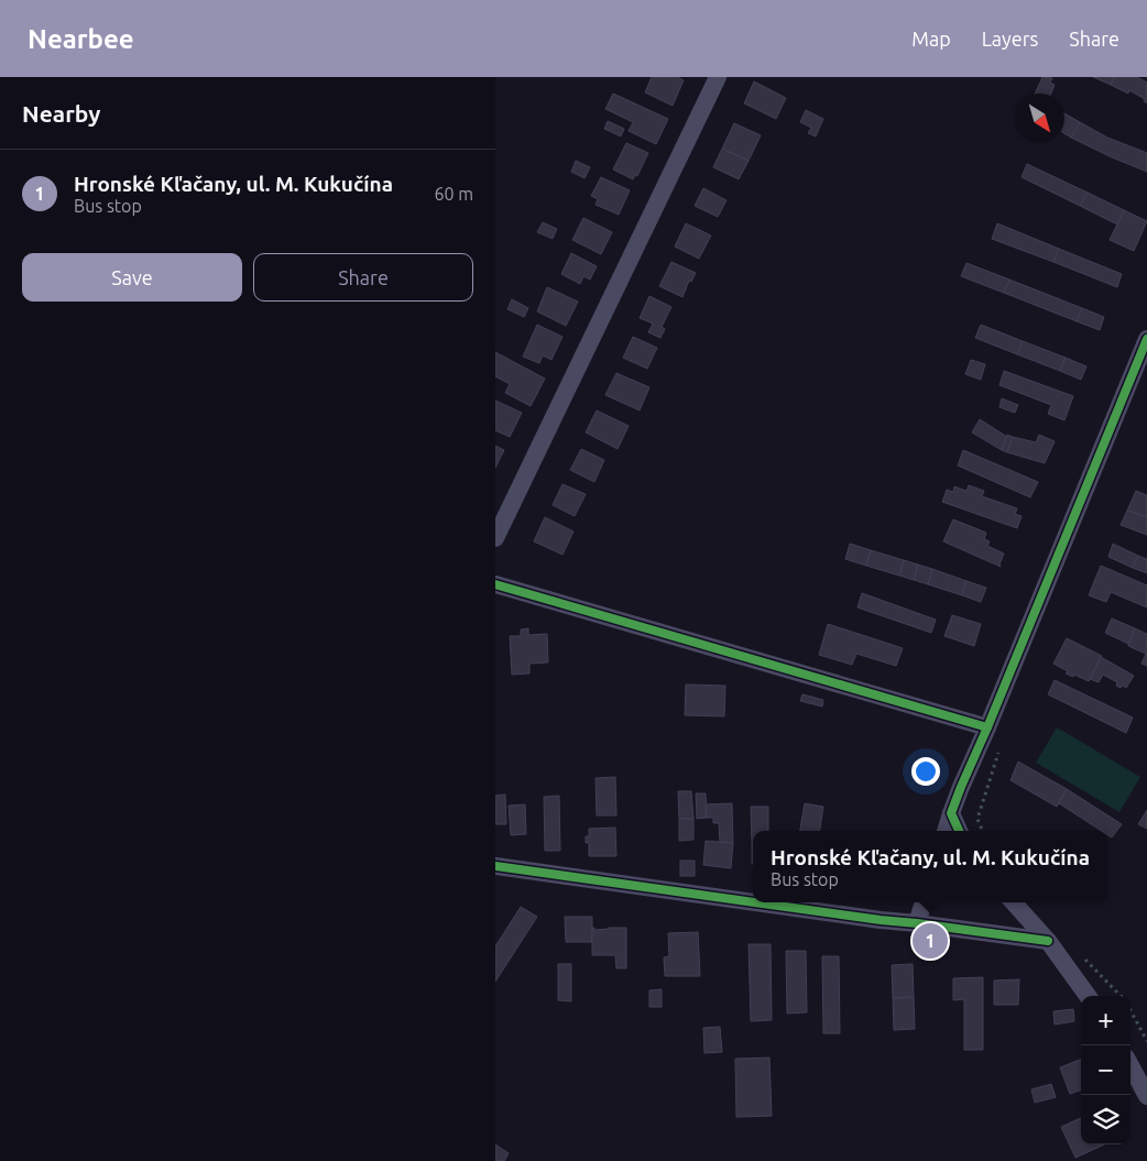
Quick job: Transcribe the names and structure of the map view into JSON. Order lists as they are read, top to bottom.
{
  "north": "bottom right",
  "page": {
    "header": "Nearbee",
    "nav": ["Map", "Layers", "Share"],
    "heading": "Nearby",
    "list": [
      {
        "mark": "1",
        "name": "Hronské Kľačany, ul. M. Kukučína",
        "note": "Bus stop",
        "value": "60 m"
      }
    ],
    "buttons": ["Save", "Share"],
    "popup": ["Hronské Kľačany, ul. M. Kukučína", "Bus stop"],
    "pins": "1",
    "map_buttons": ["+", "−"]
  }
}
